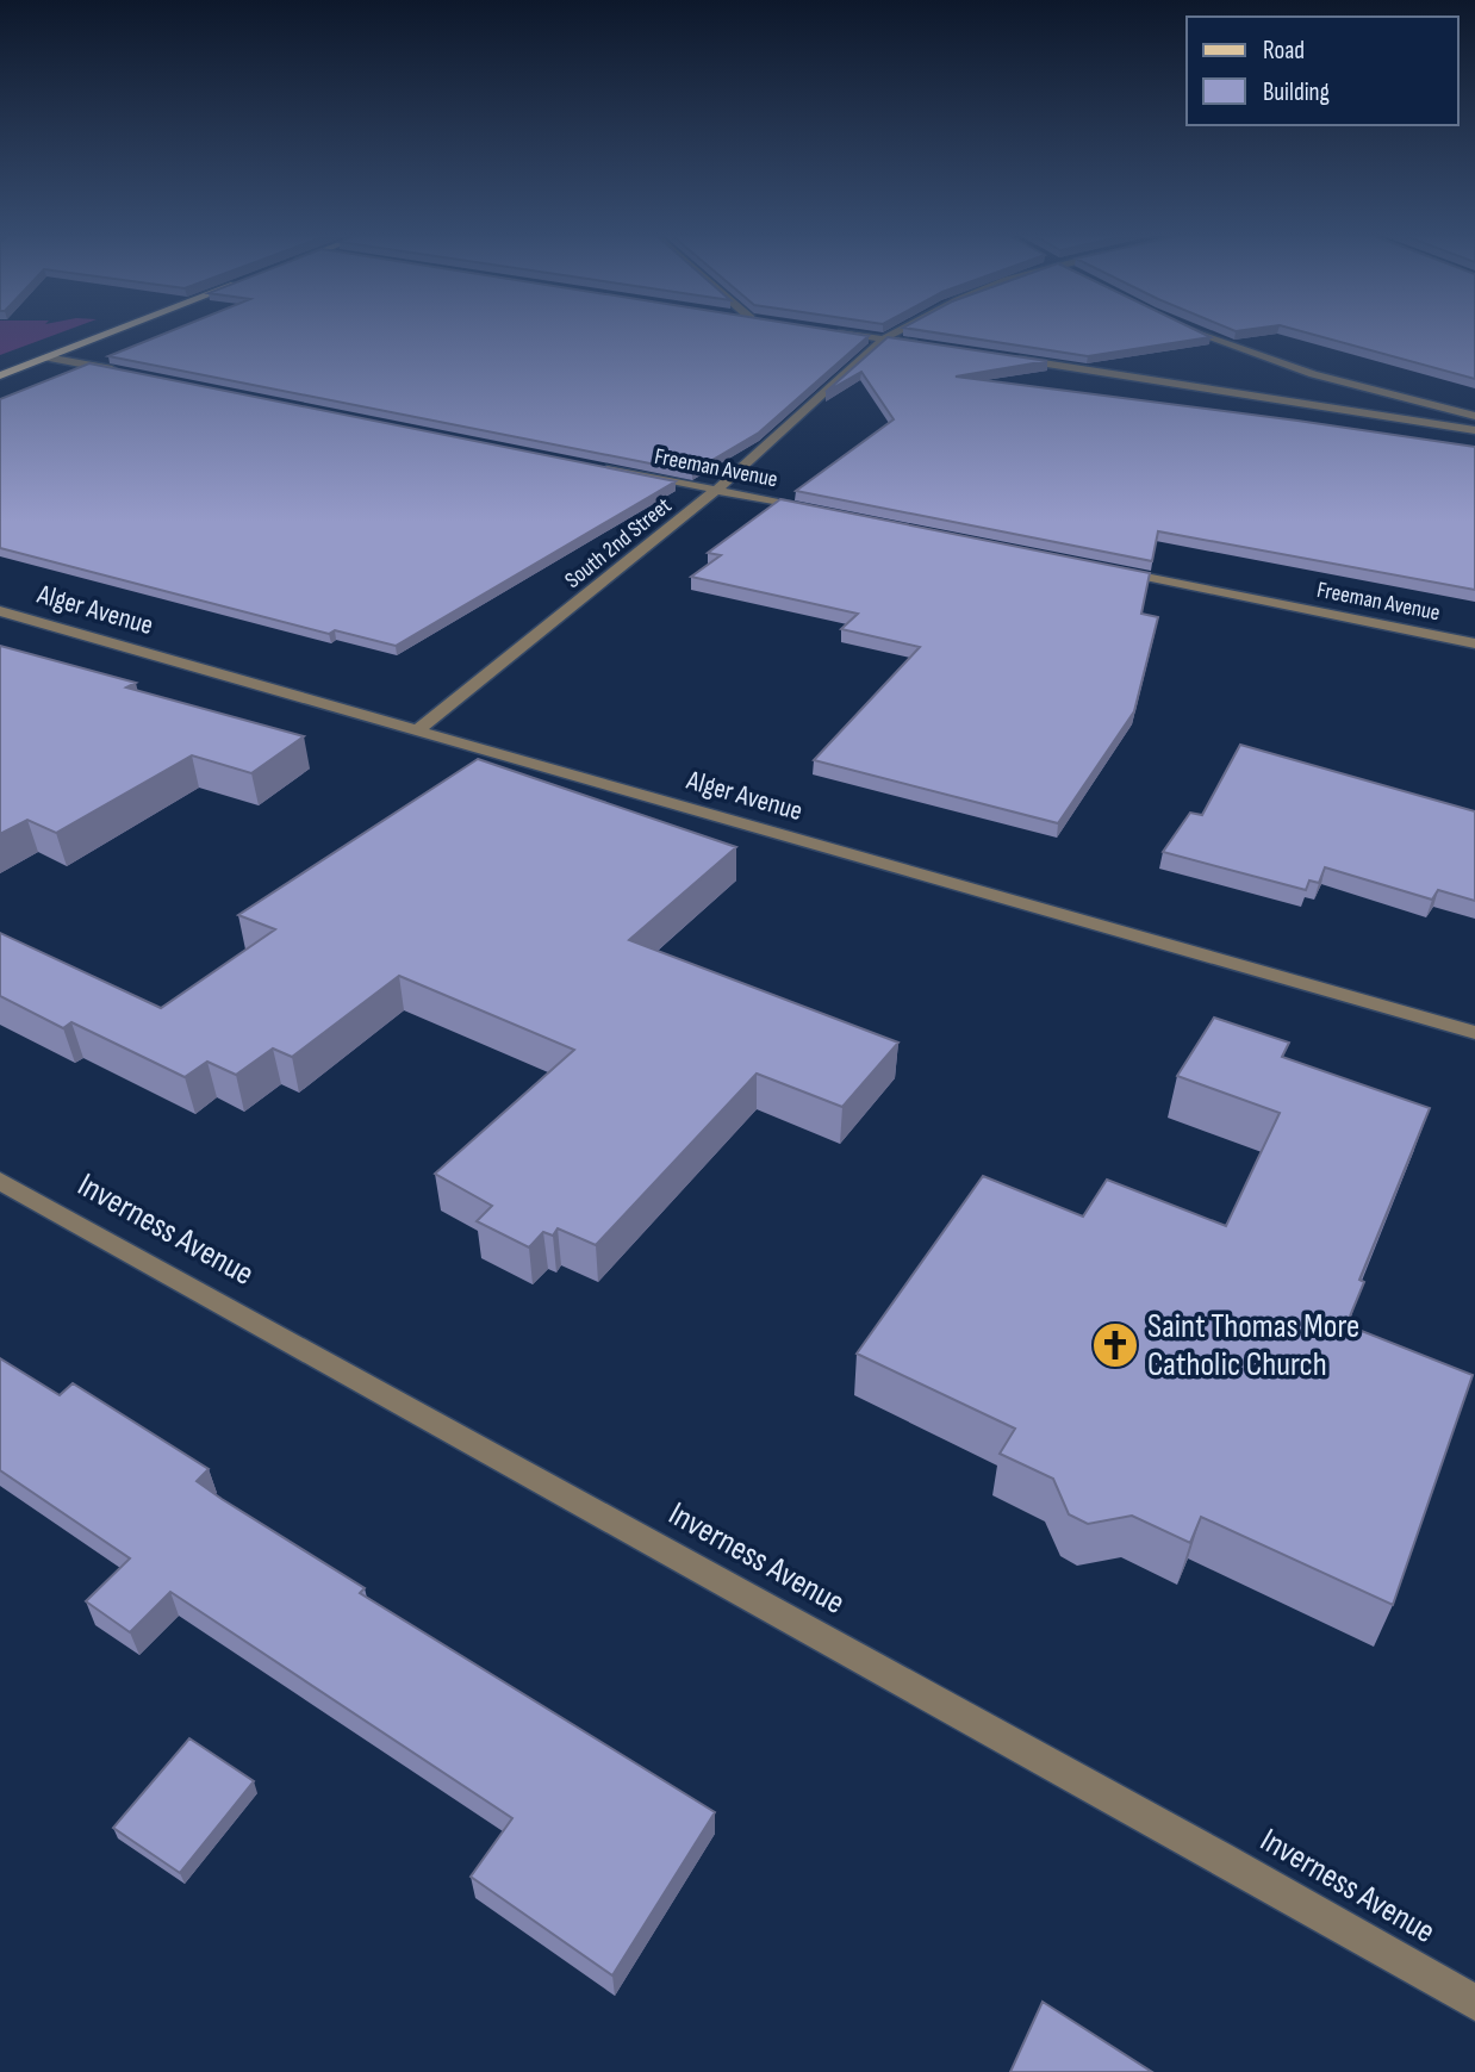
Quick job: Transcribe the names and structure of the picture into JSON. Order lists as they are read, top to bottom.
{
  "streets": {
    "street": [
      "Freeman Avenue",
      "South 2nd Street",
      "Alger Avenue",
      "Inverness Avenue"
    ]
  },
  "crossings": [
    ["Freeman Avenue", "South 2nd Street"],
    ["South 2nd Street", "Alger Avenue"]
  ],
  "places": {
    "church": ["Saint Thomas More Catholic Church"]
  },
  "legend": ["Road", "Building"]
}
